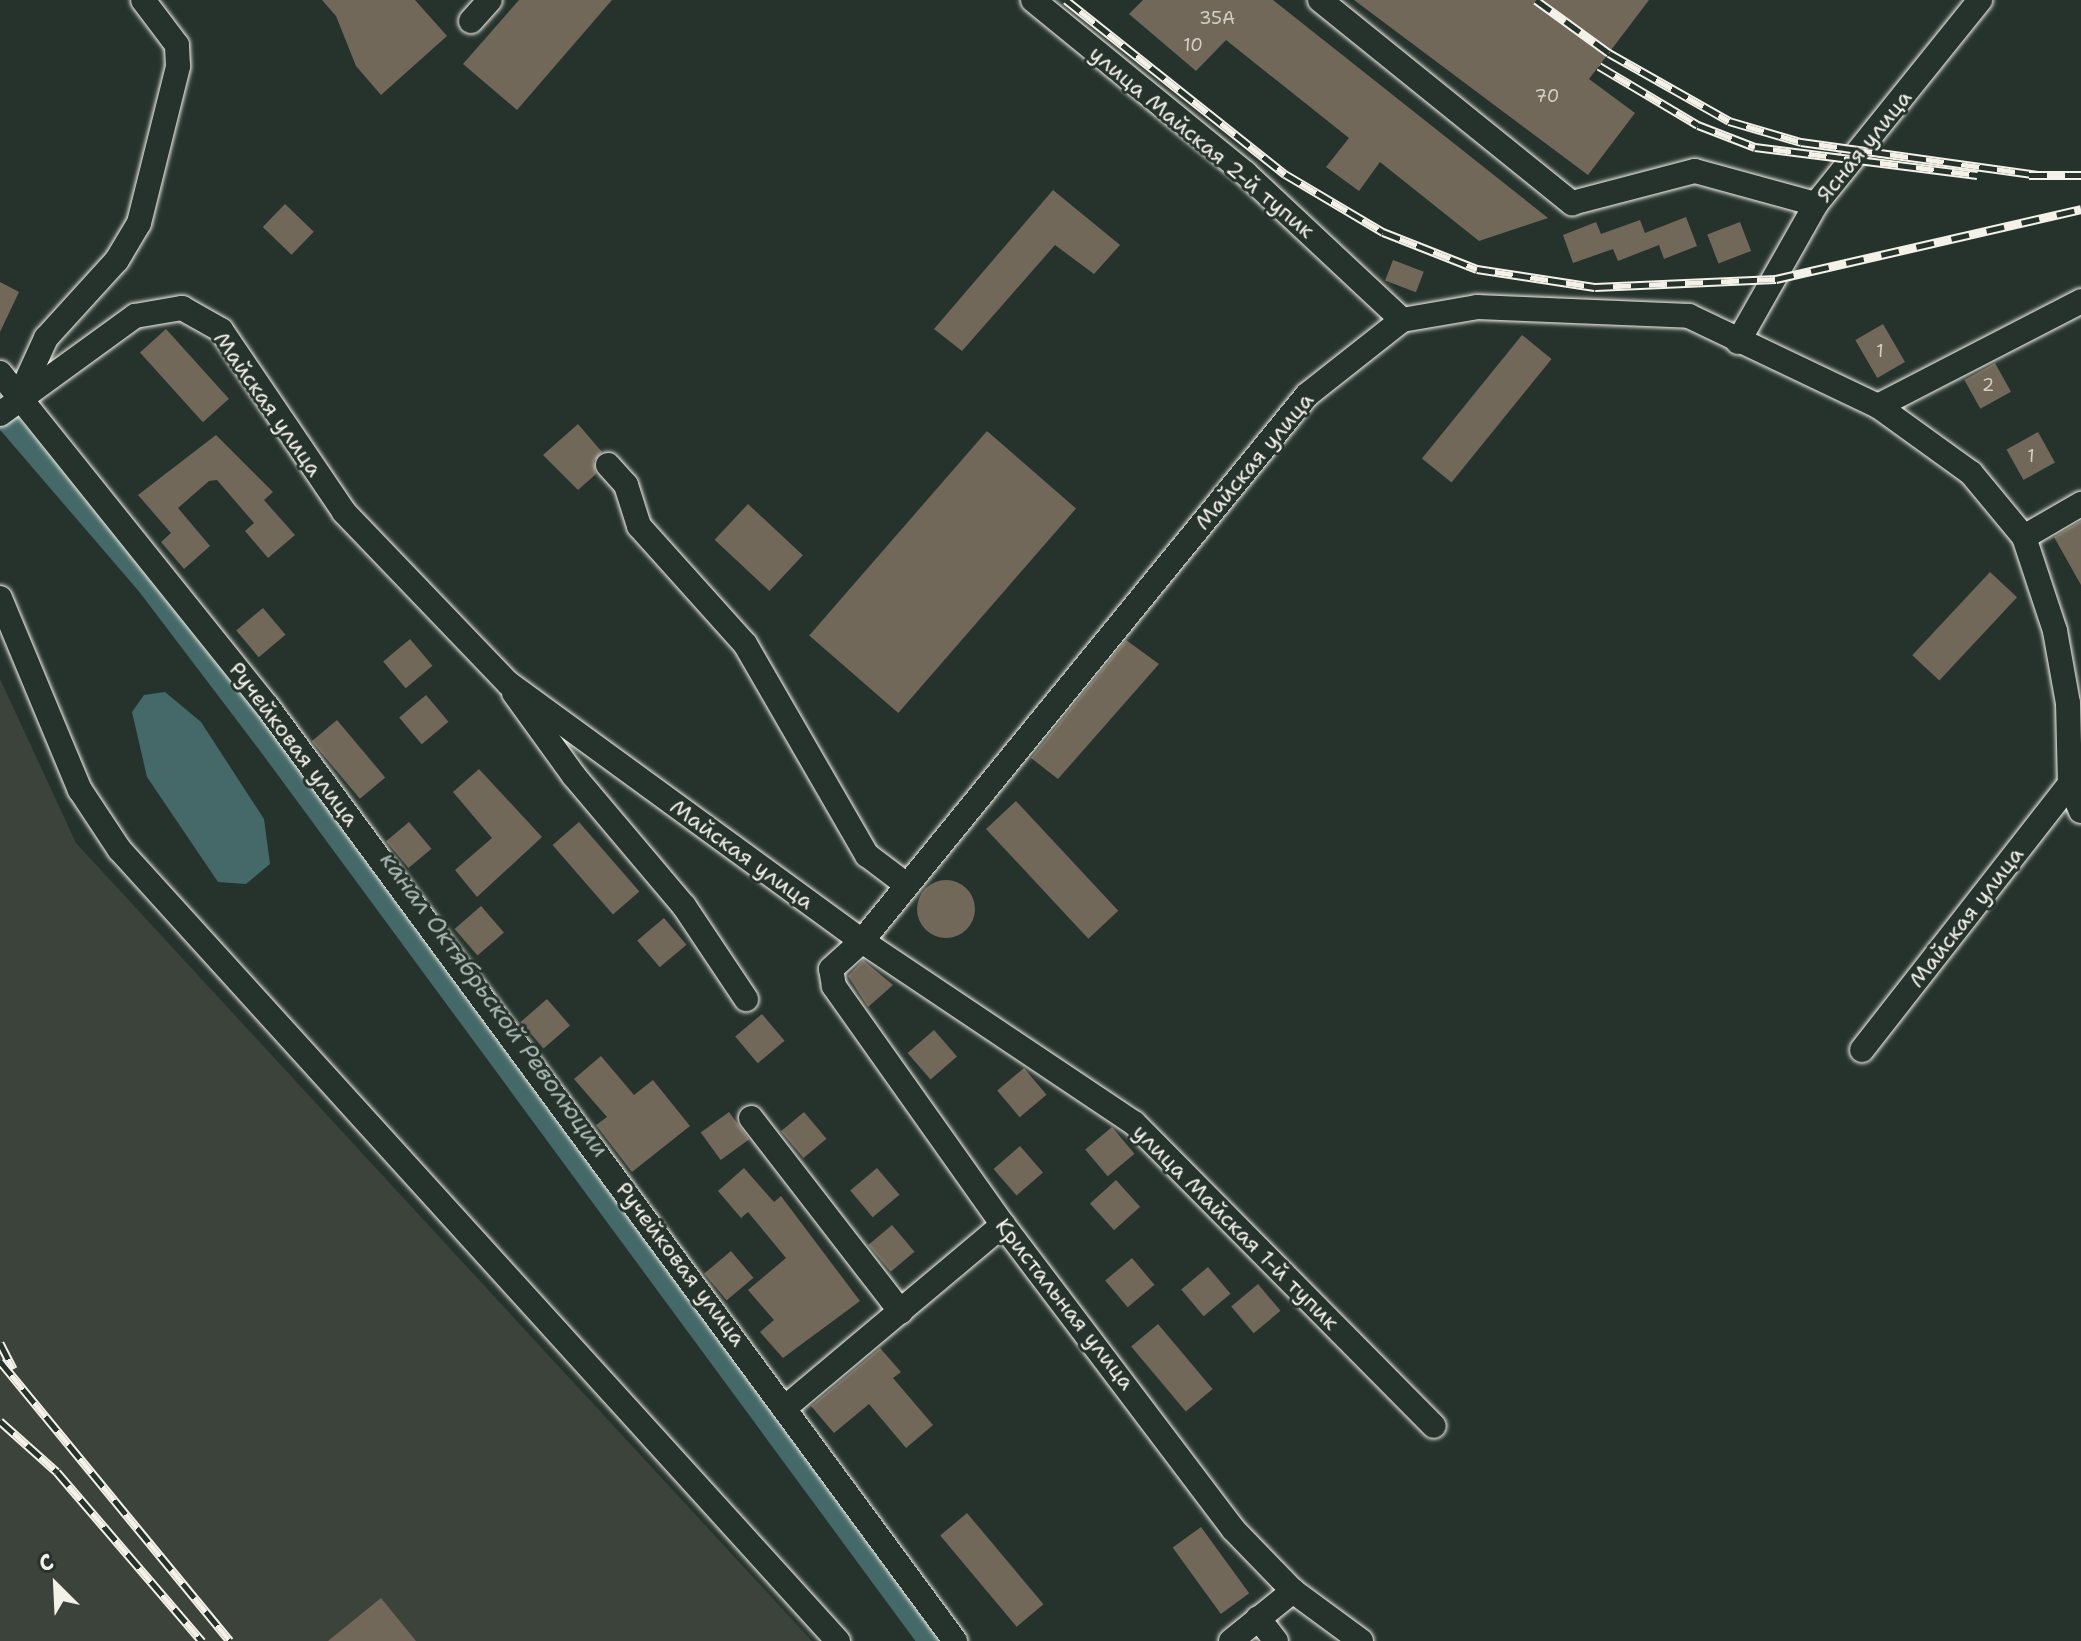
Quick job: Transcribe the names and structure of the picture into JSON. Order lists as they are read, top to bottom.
{
  "streets": {
    "street": [
      "улица Майская 2-й тупик",
      "Ясная улица",
      "Майская улица",
      "Ручейковая улица",
      "улица Майская 1-й тупик",
      "Кристальная улица"
    ]
  },
  "crossings": [
    ["улица Майская 2-й тупик", "Майская улица"],
    ["Ясная улица", "Майская улица"],
    ["Майская улица", "Ручейковая улица"],
    ["Майская улица", "улица Майская 1-й тупик"],
    ["Майская улица", "Кристальная улица"],
    ["улица Майская 1-й тупик", "Кристальная улица"]
  ],
  "water": ["канал Октябрьской Революции"],
  "house_numbers": [
    "35А",
    "10",
    "70",
    "1",
    "2",
    "1"
  ],
  "north": "top left"
}
